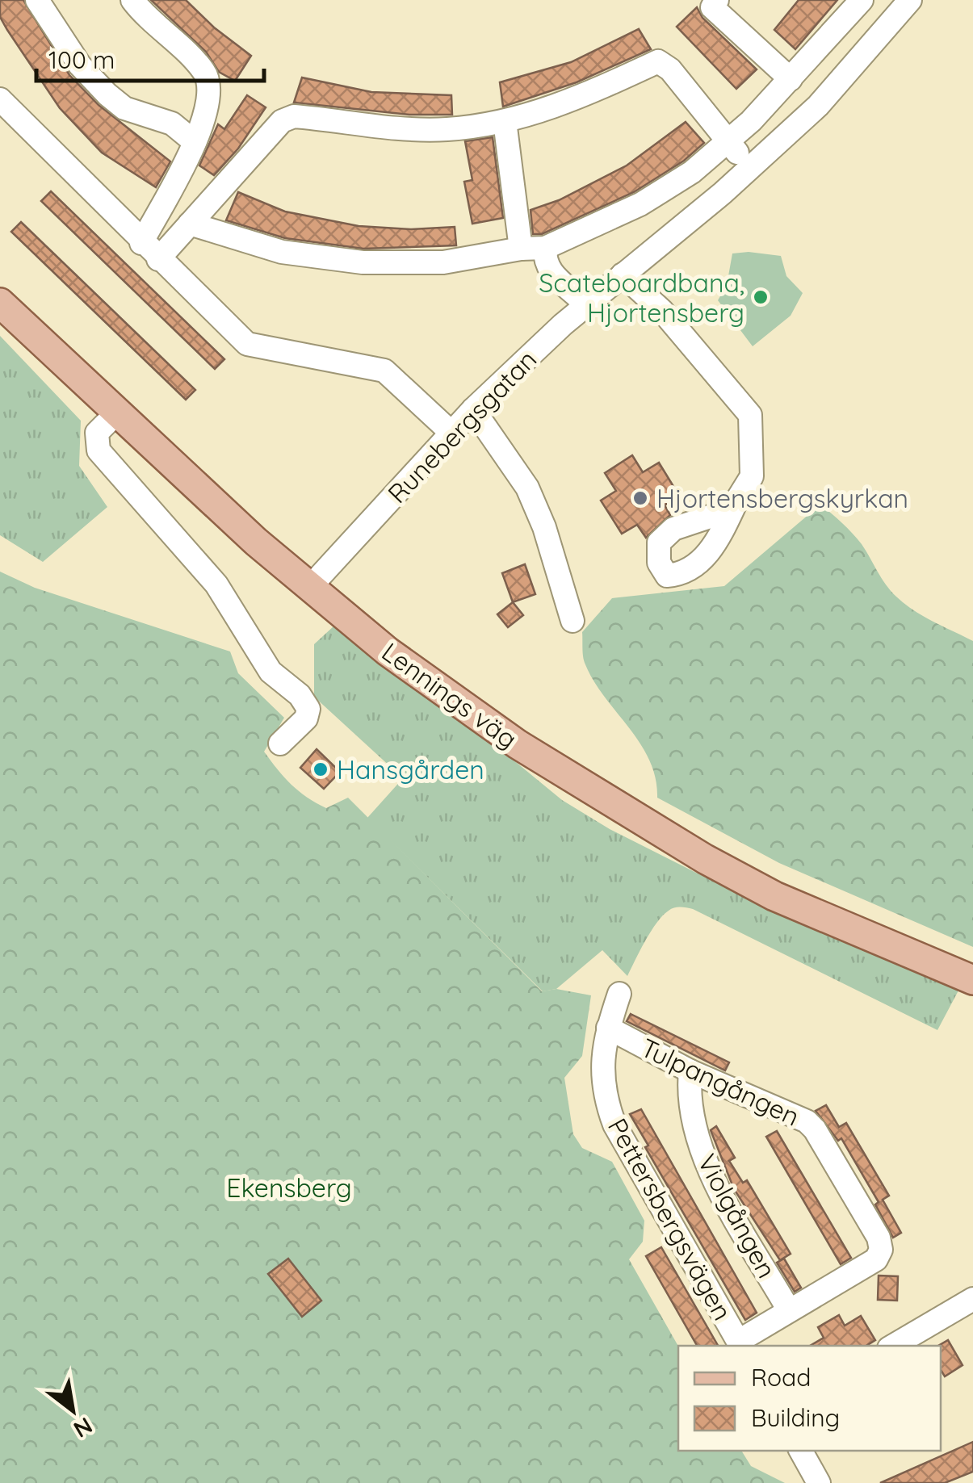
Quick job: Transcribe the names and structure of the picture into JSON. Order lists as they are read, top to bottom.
{
  "streets": {
    "main road": ["Lennings väg"],
    "street": [
      "Runebergsgatan",
      "Tulpangången",
      "Violgången",
      "Pettersbergsvägen"
    ]
  },
  "crossings": [
    ["Runebergsgatan", "Lennings väg"],
    ["Tulpangången", "Violgången"],
    ["Tulpangången", "Pettersbergsvägen"]
  ],
  "parks": ["Ekensberg"],
  "places": ["Scateboardbana, Hjortensberg", "Hjortensbergskyrkan", "Hansgården"],
  "legend": ["Road", "Building"],
  "scale_bar": "100 m",
  "north": "bottom right"
}
